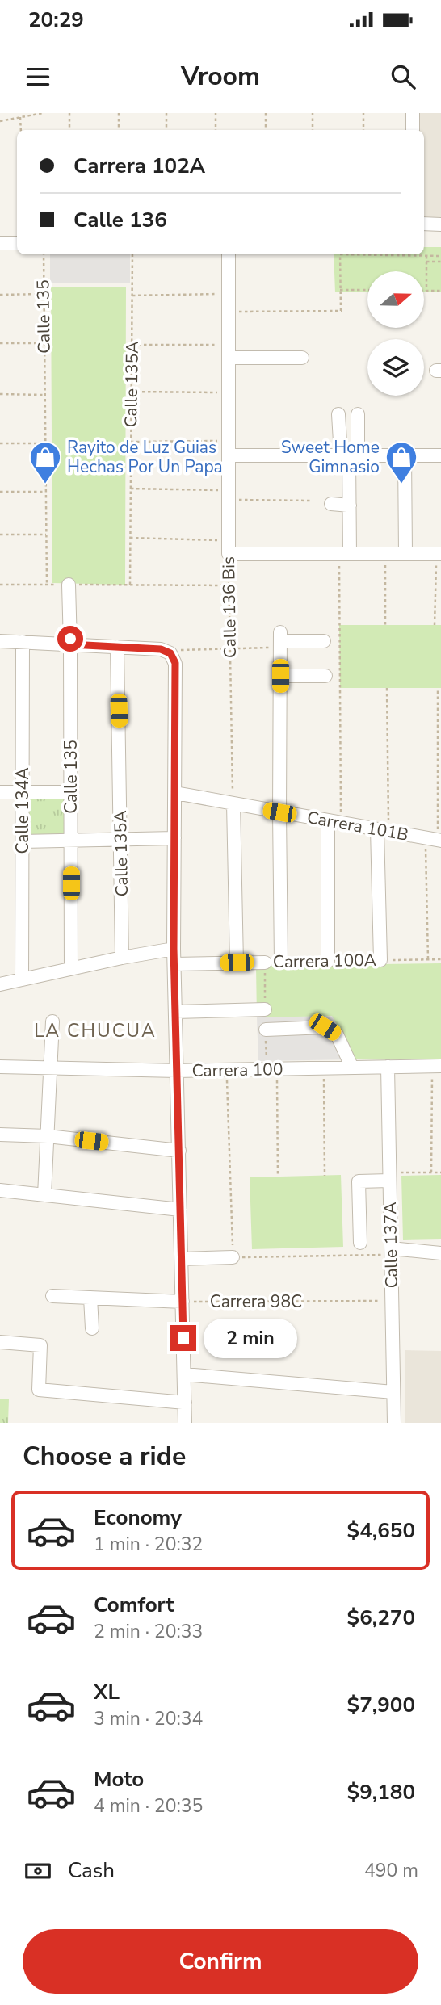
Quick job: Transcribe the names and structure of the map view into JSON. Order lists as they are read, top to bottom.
{
  "streets": {
    "street": [
      "Calle 135",
      "Calle 135A",
      "Calle 136 Bis",
      "Calle 134A",
      "Carrera 101B",
      "Carrera 100A",
      "Carrera 100",
      "Calle 137A"
    ],
    "path": ["Carrera 98C"]
  },
  "crossings": [
    ["Calle 135A", "Calle 136 Bis"],
    ["Calle 136 Bis", "Carrera 101B"],
    ["Carrera 100", "Calle 137A"],
    ["Calle 137A", "Carrera 98C"]
  ],
  "districts": ["LA CHUCUA"],
  "places": {
    "shop": ["Rayito de Luz Guias Hechas Por Un Papa", "Sweet Home Gimnasio"]
  },
  "north": "right",
  "page": {
    "status": "20:29",
    "header": "Vroom",
    "banner": ["Carrera 102A", "Calle 136"],
    "bubble": "2 min",
    "heading": "Choose a ride",
    "list": [
      {
        "name": "Economy",
        "note": "1 min · 20:32",
        "value": "$4,650"
      },
      {
        "name": "Comfort",
        "note": "2 min · 20:33",
        "value": "$6,270"
      },
      {
        "name": "XL",
        "note": "3 min · 20:34",
        "value": "$7,900"
      },
      {
        "name": "Moto",
        "note": "4 min · 20:35",
        "value": "$9,180"
      }
    ],
    "pay": ["Cash", "490 m"],
    "buttons": "Confirm"
  }
}
